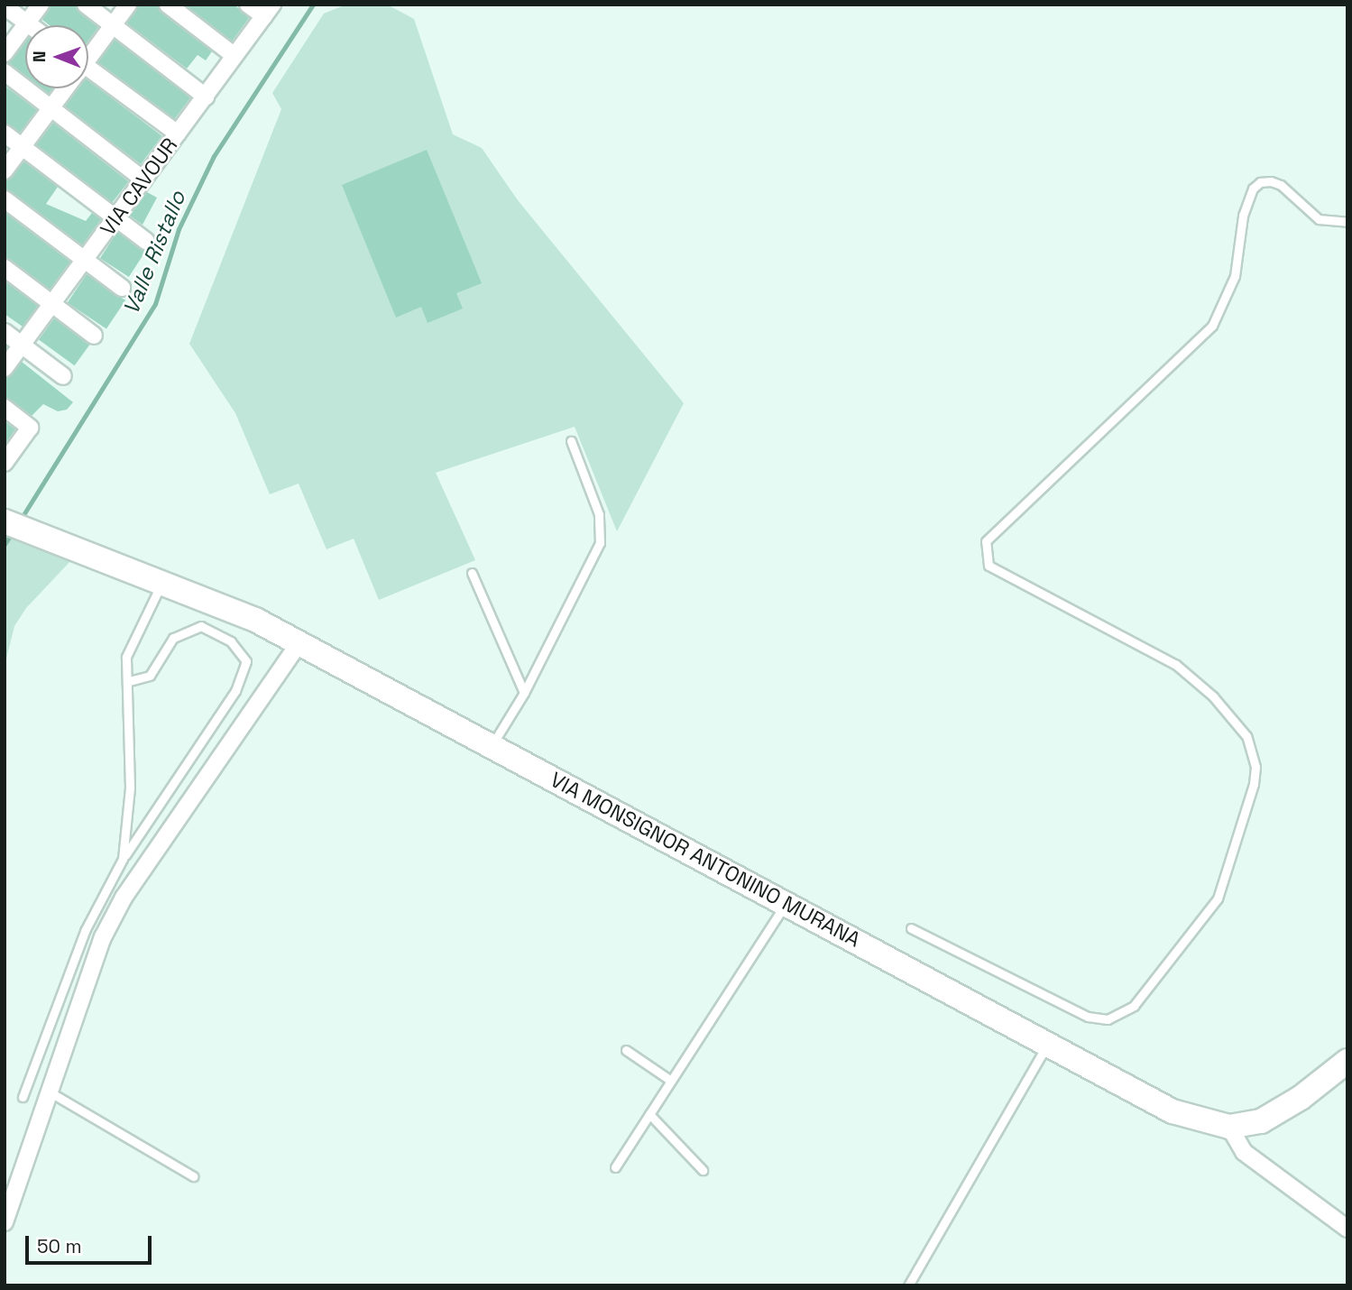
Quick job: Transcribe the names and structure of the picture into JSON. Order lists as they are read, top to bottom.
{
  "streets": {
    "street": ["VIA CAVOUR", "VIA MONSIGNOR ANTONINO MURANA"]
  },
  "water": ["Valle Ristallo"],
  "scale_bar": "50 m",
  "north": "left"
}
